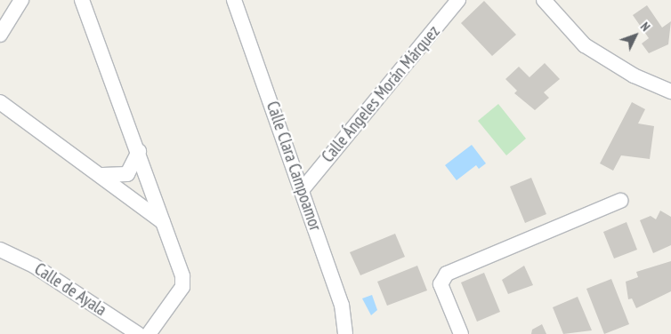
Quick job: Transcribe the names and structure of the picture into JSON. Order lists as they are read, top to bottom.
{
  "streets": {
    "street": ["Calle Ángeles Morán Márquez", "Calle Clara Campoamor", "Calle de Ayala"]
  },
  "crossings": [
    ["Calle Ángeles Morán Márquez", "Calle Clara Campoamor"]
  ],
  "north": "top right"
}
